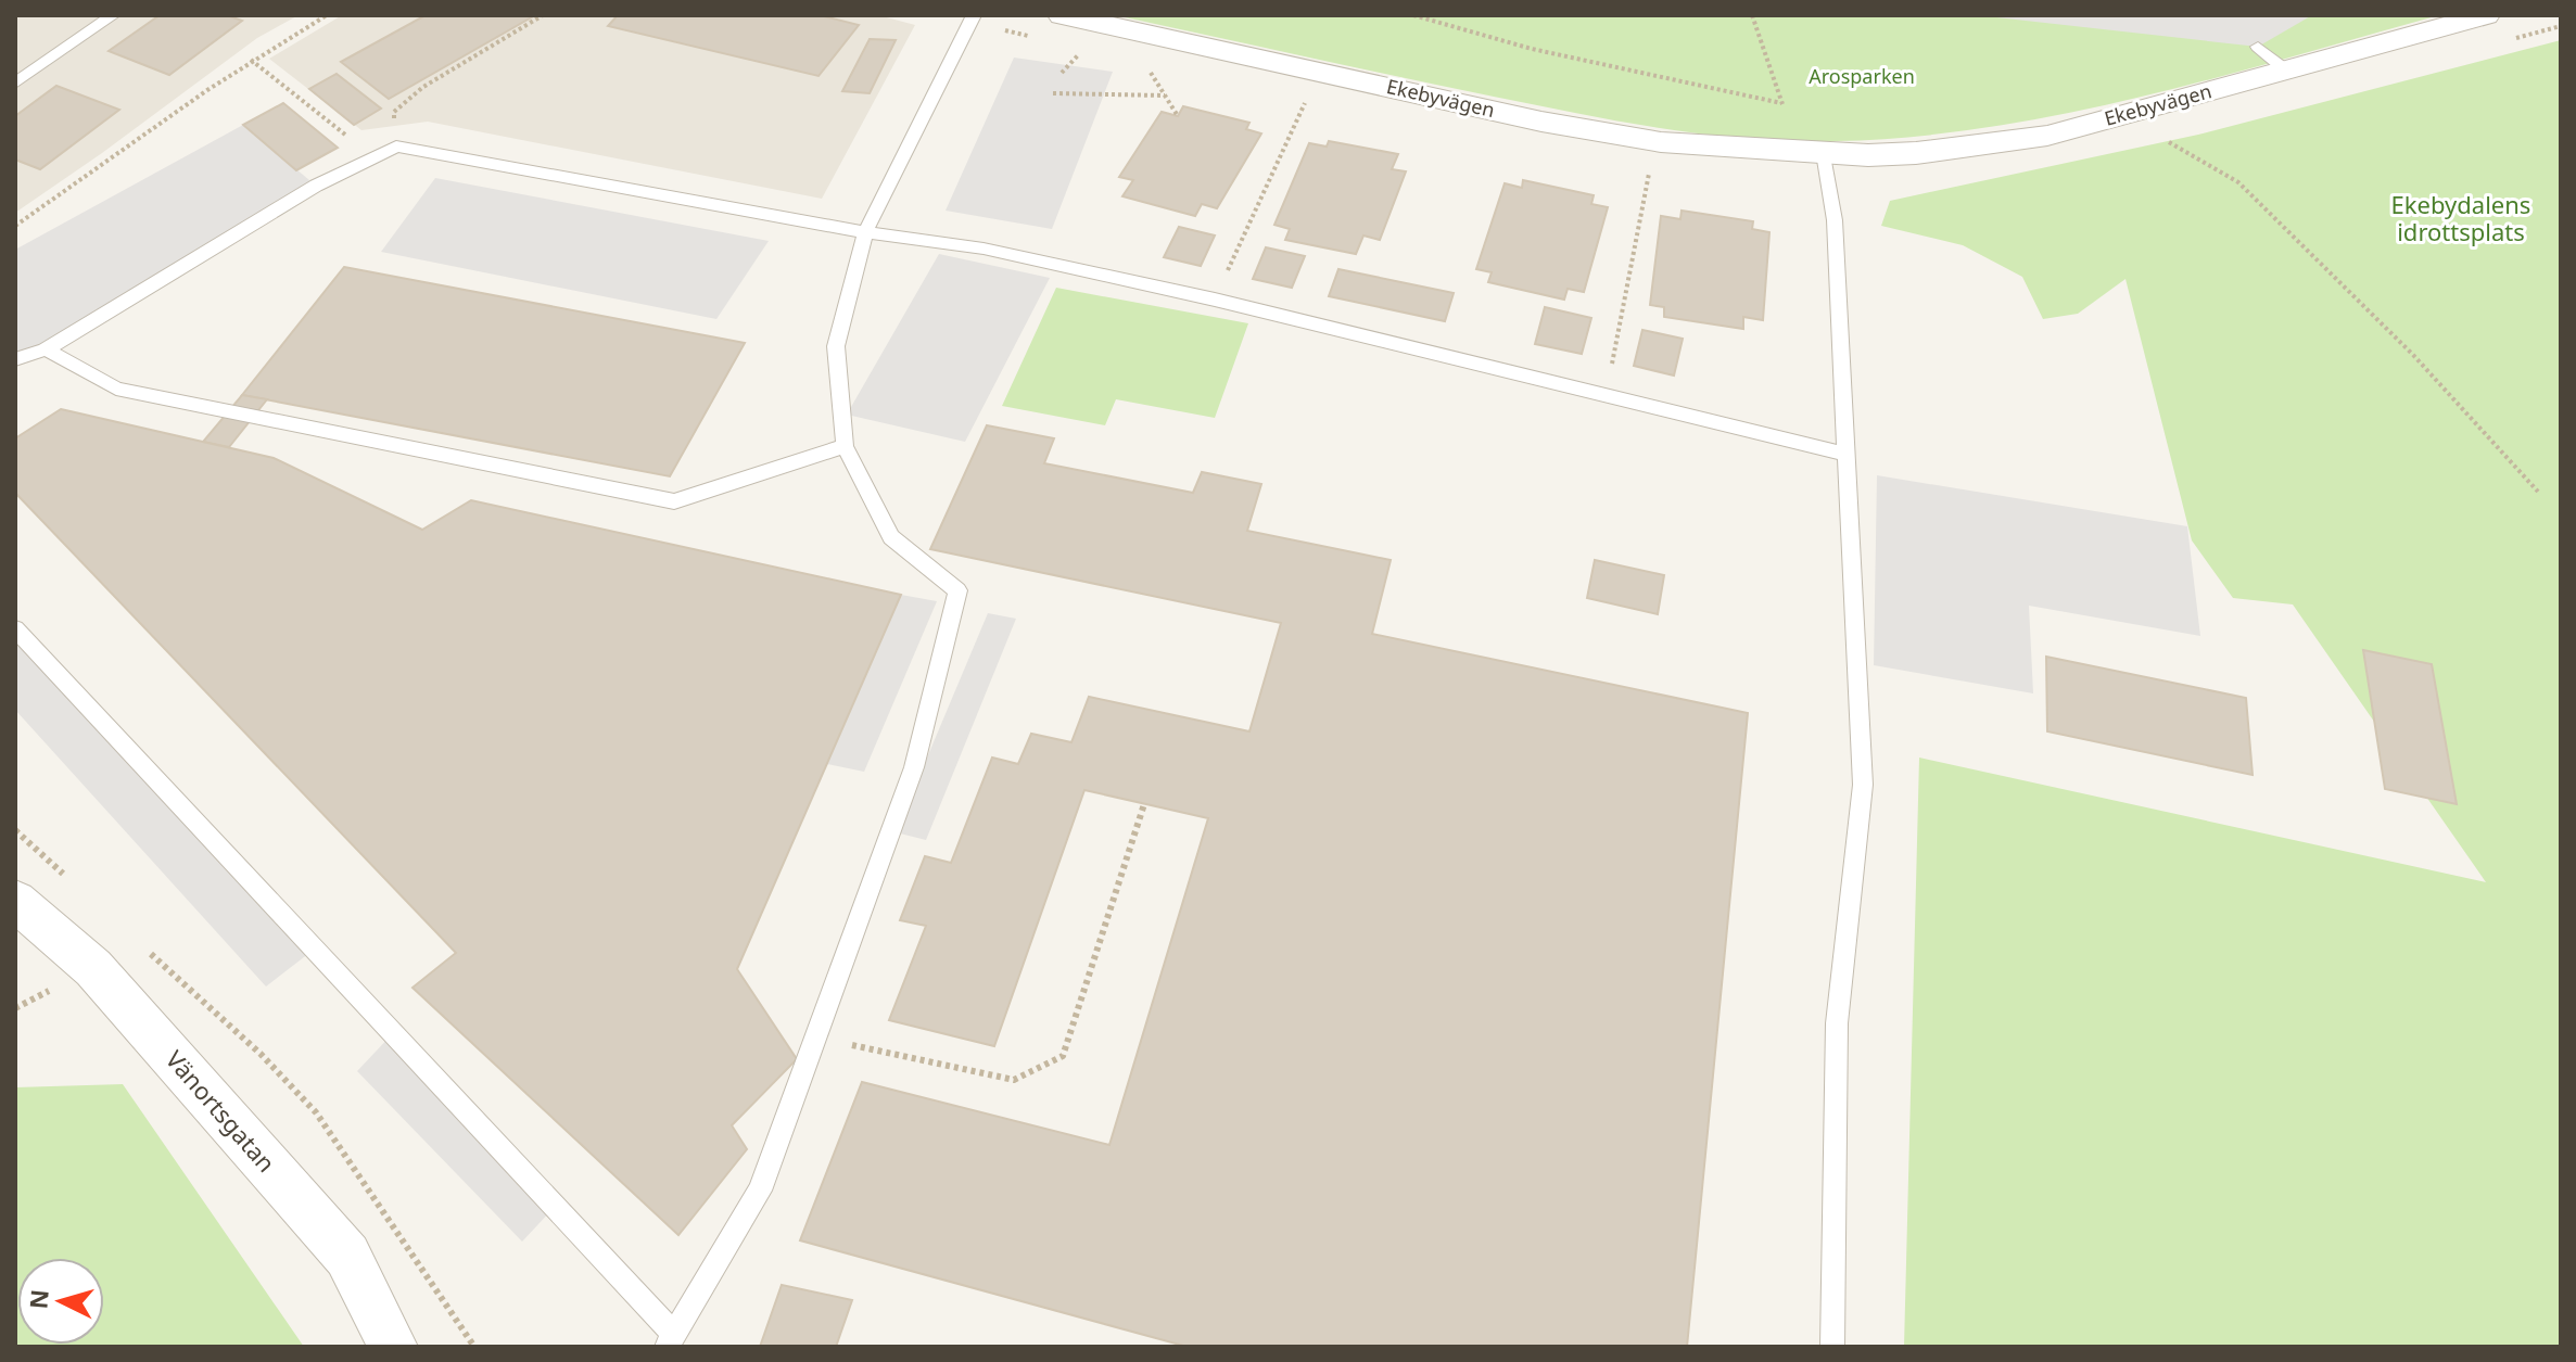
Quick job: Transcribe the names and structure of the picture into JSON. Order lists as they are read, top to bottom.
{
  "streets": {
    "street": ["Ekebyvägen", "Vänortsgatan"]
  },
  "parks": ["Arosparken", "Ekebydalens idrottsplats"],
  "north": "left"
}
